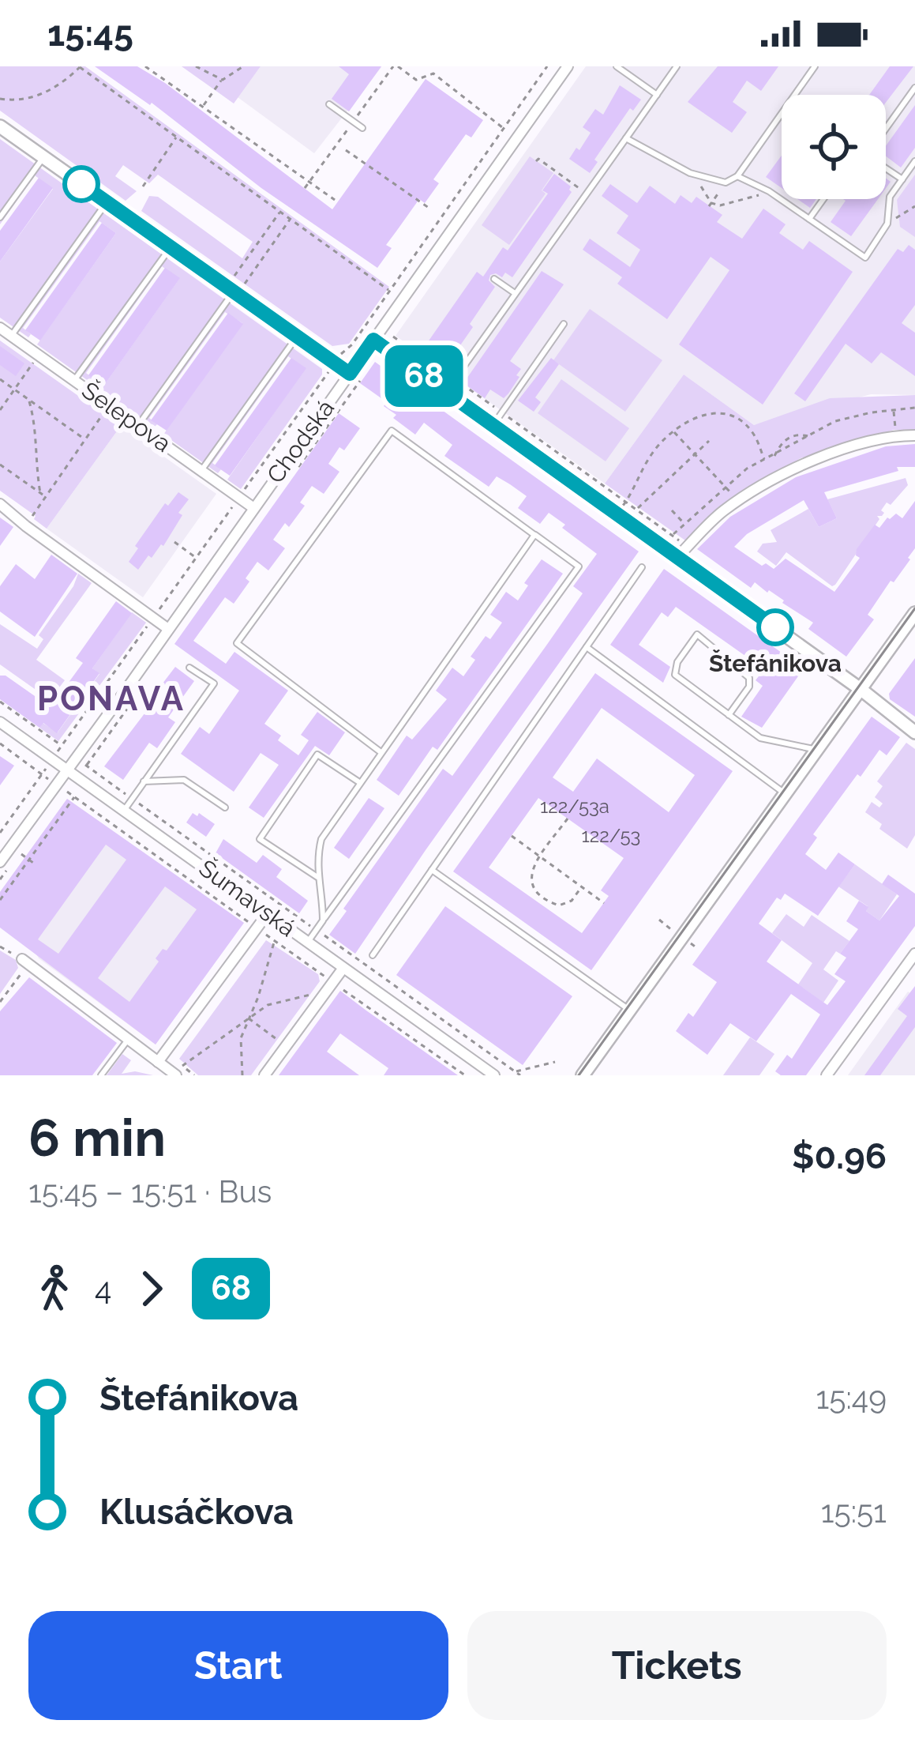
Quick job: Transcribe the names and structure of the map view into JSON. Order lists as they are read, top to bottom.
{
  "streets": {
    "street": ["Šelepova", "Chodská", "Šumavská"]
  },
  "crossings": [
    ["Šelepova", "Chodská"],
    ["Chodská", "Šumavská"]
  ],
  "districts": ["PONAVA"],
  "places": ["Štefánikova"],
  "lines": ["bus line 68"],
  "house_numbers": ["122/53a", "122/53"],
  "page": {
    "status": "15:45",
    "on_map": "68",
    "heading": ["6 min", "15:45 – 15:51 · Bus", "$0.96"],
    "legs": ["4", "68"],
    "list": [
      {
        "name": "Štefánikova",
        "value": "15:49"
      },
      {
        "name": "Klusáčkova",
        "value": "15:51"
      }
    ],
    "buttons": ["Start", "Tickets"]
  }
}
